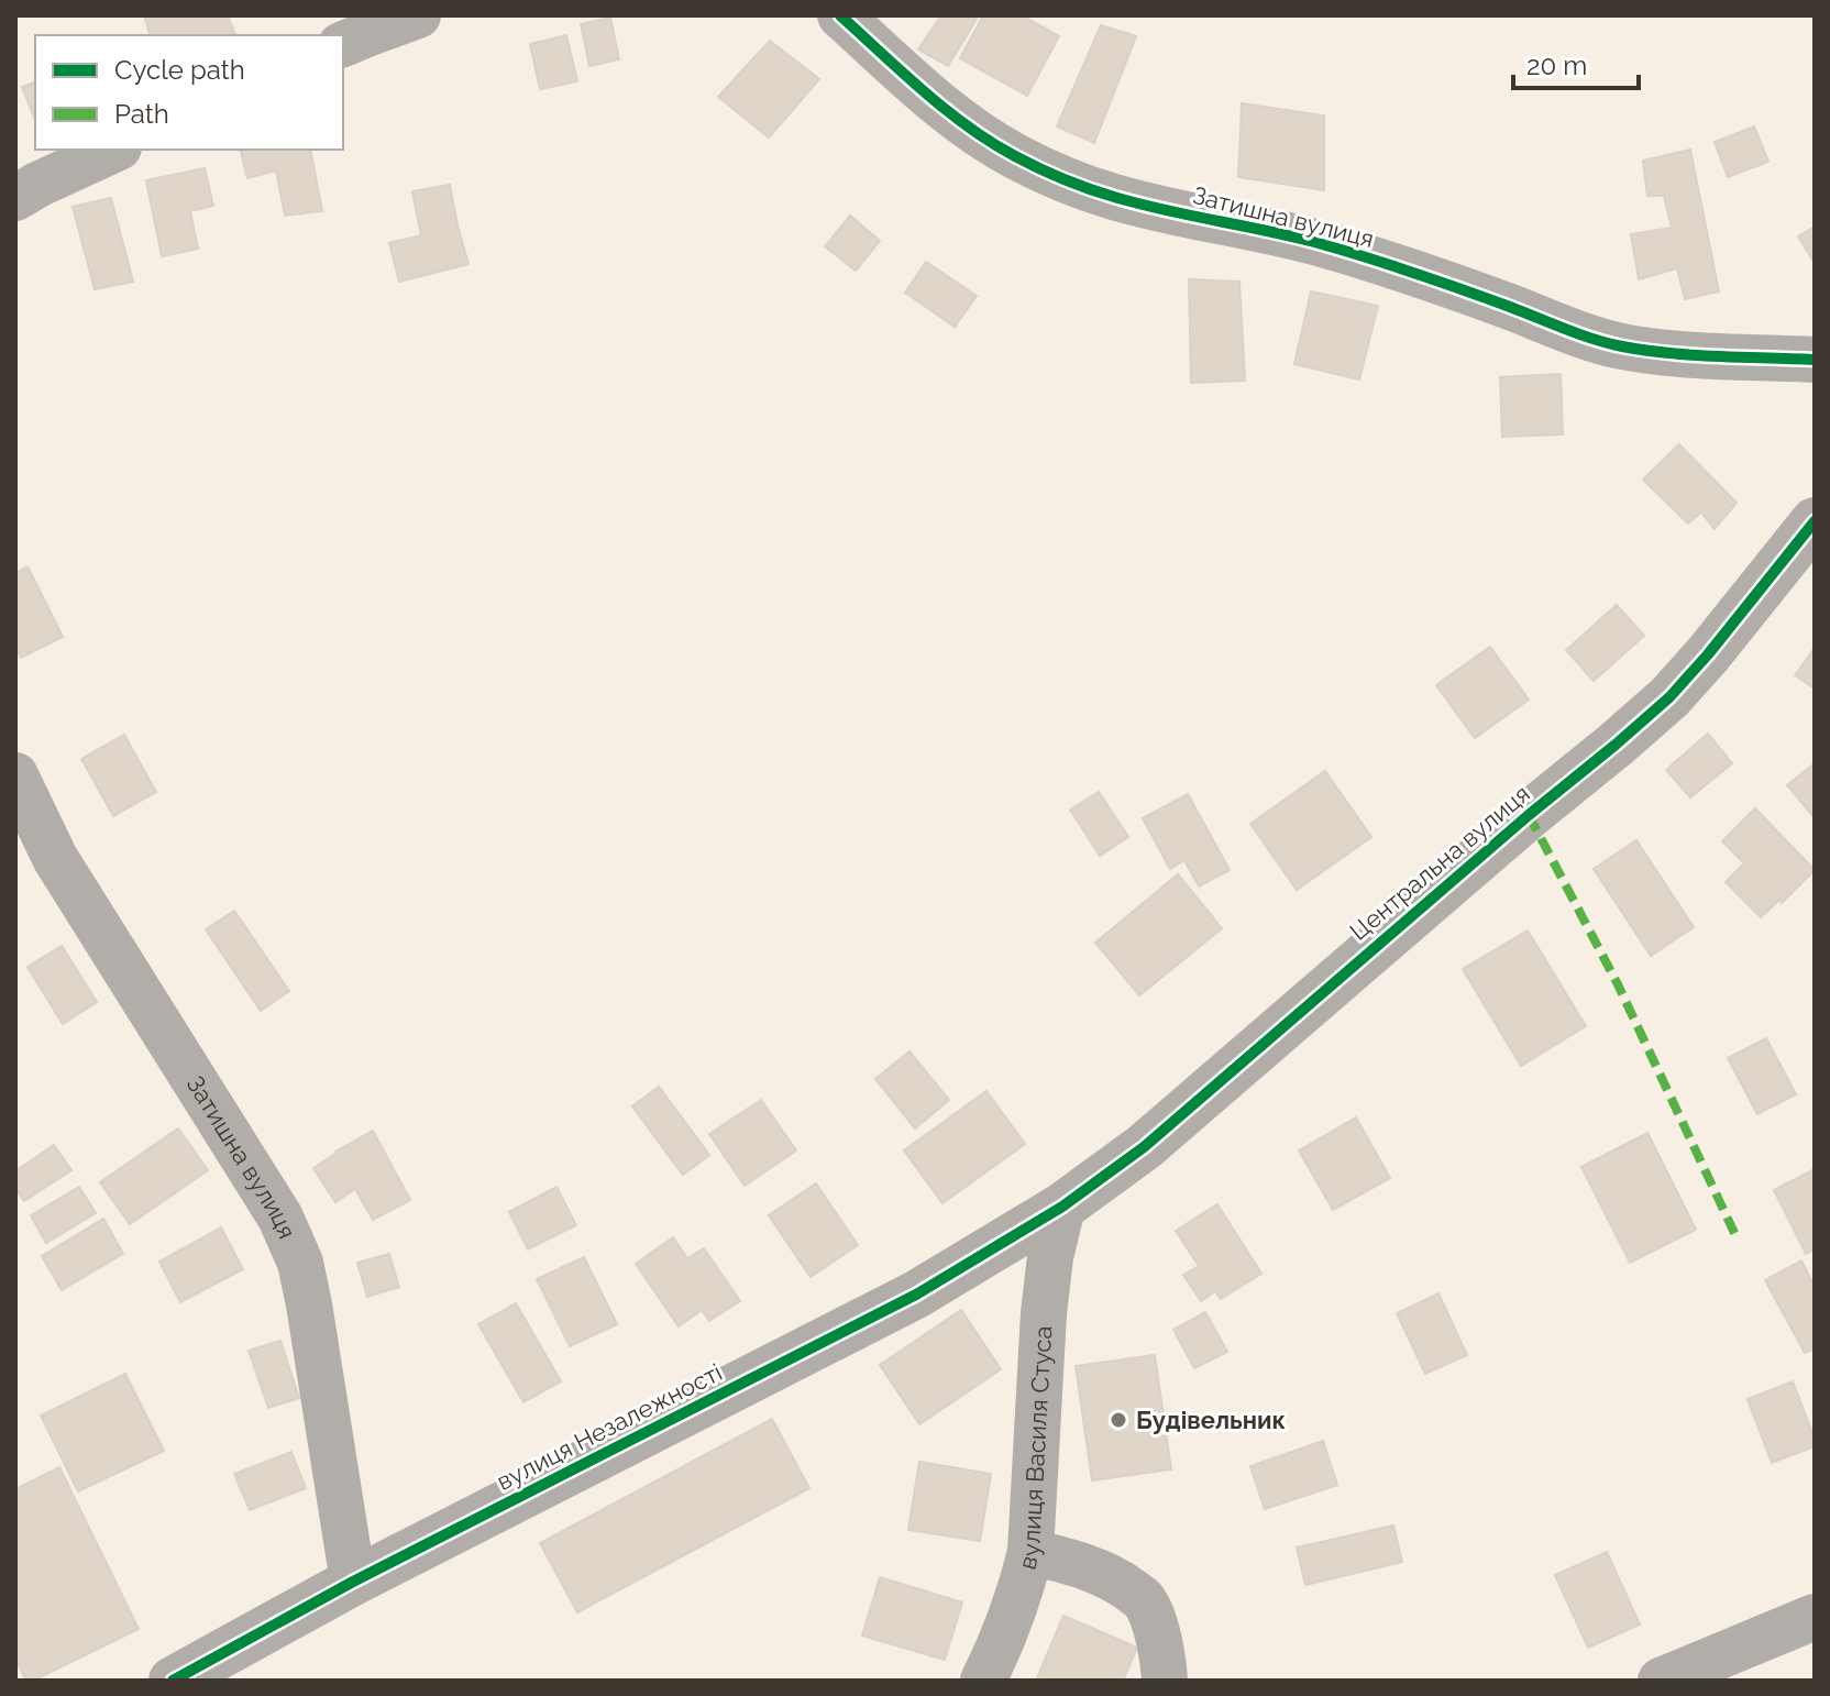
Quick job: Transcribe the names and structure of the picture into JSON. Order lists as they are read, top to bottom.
{
  "streets": {
    "street": [
      "Затишна вулиця",
      "Центральна вулиця",
      "вулиця Незалежності",
      "вулиця Василя Стуса"
    ]
  },
  "crossings": [
    ["Затишна вулиця", "вулиця Незалежності"],
    ["Центральна вулиця", "вулиця Незалежності"],
    ["Центральна вулиця", "вулиця Василя Стуса"],
    ["вулиця Незалежності", "вулиця Василя Стуса"]
  ],
  "places": ["Будівельник"],
  "legend": ["Cycle path", "Path"],
  "scale_bar": "20 m"
}
